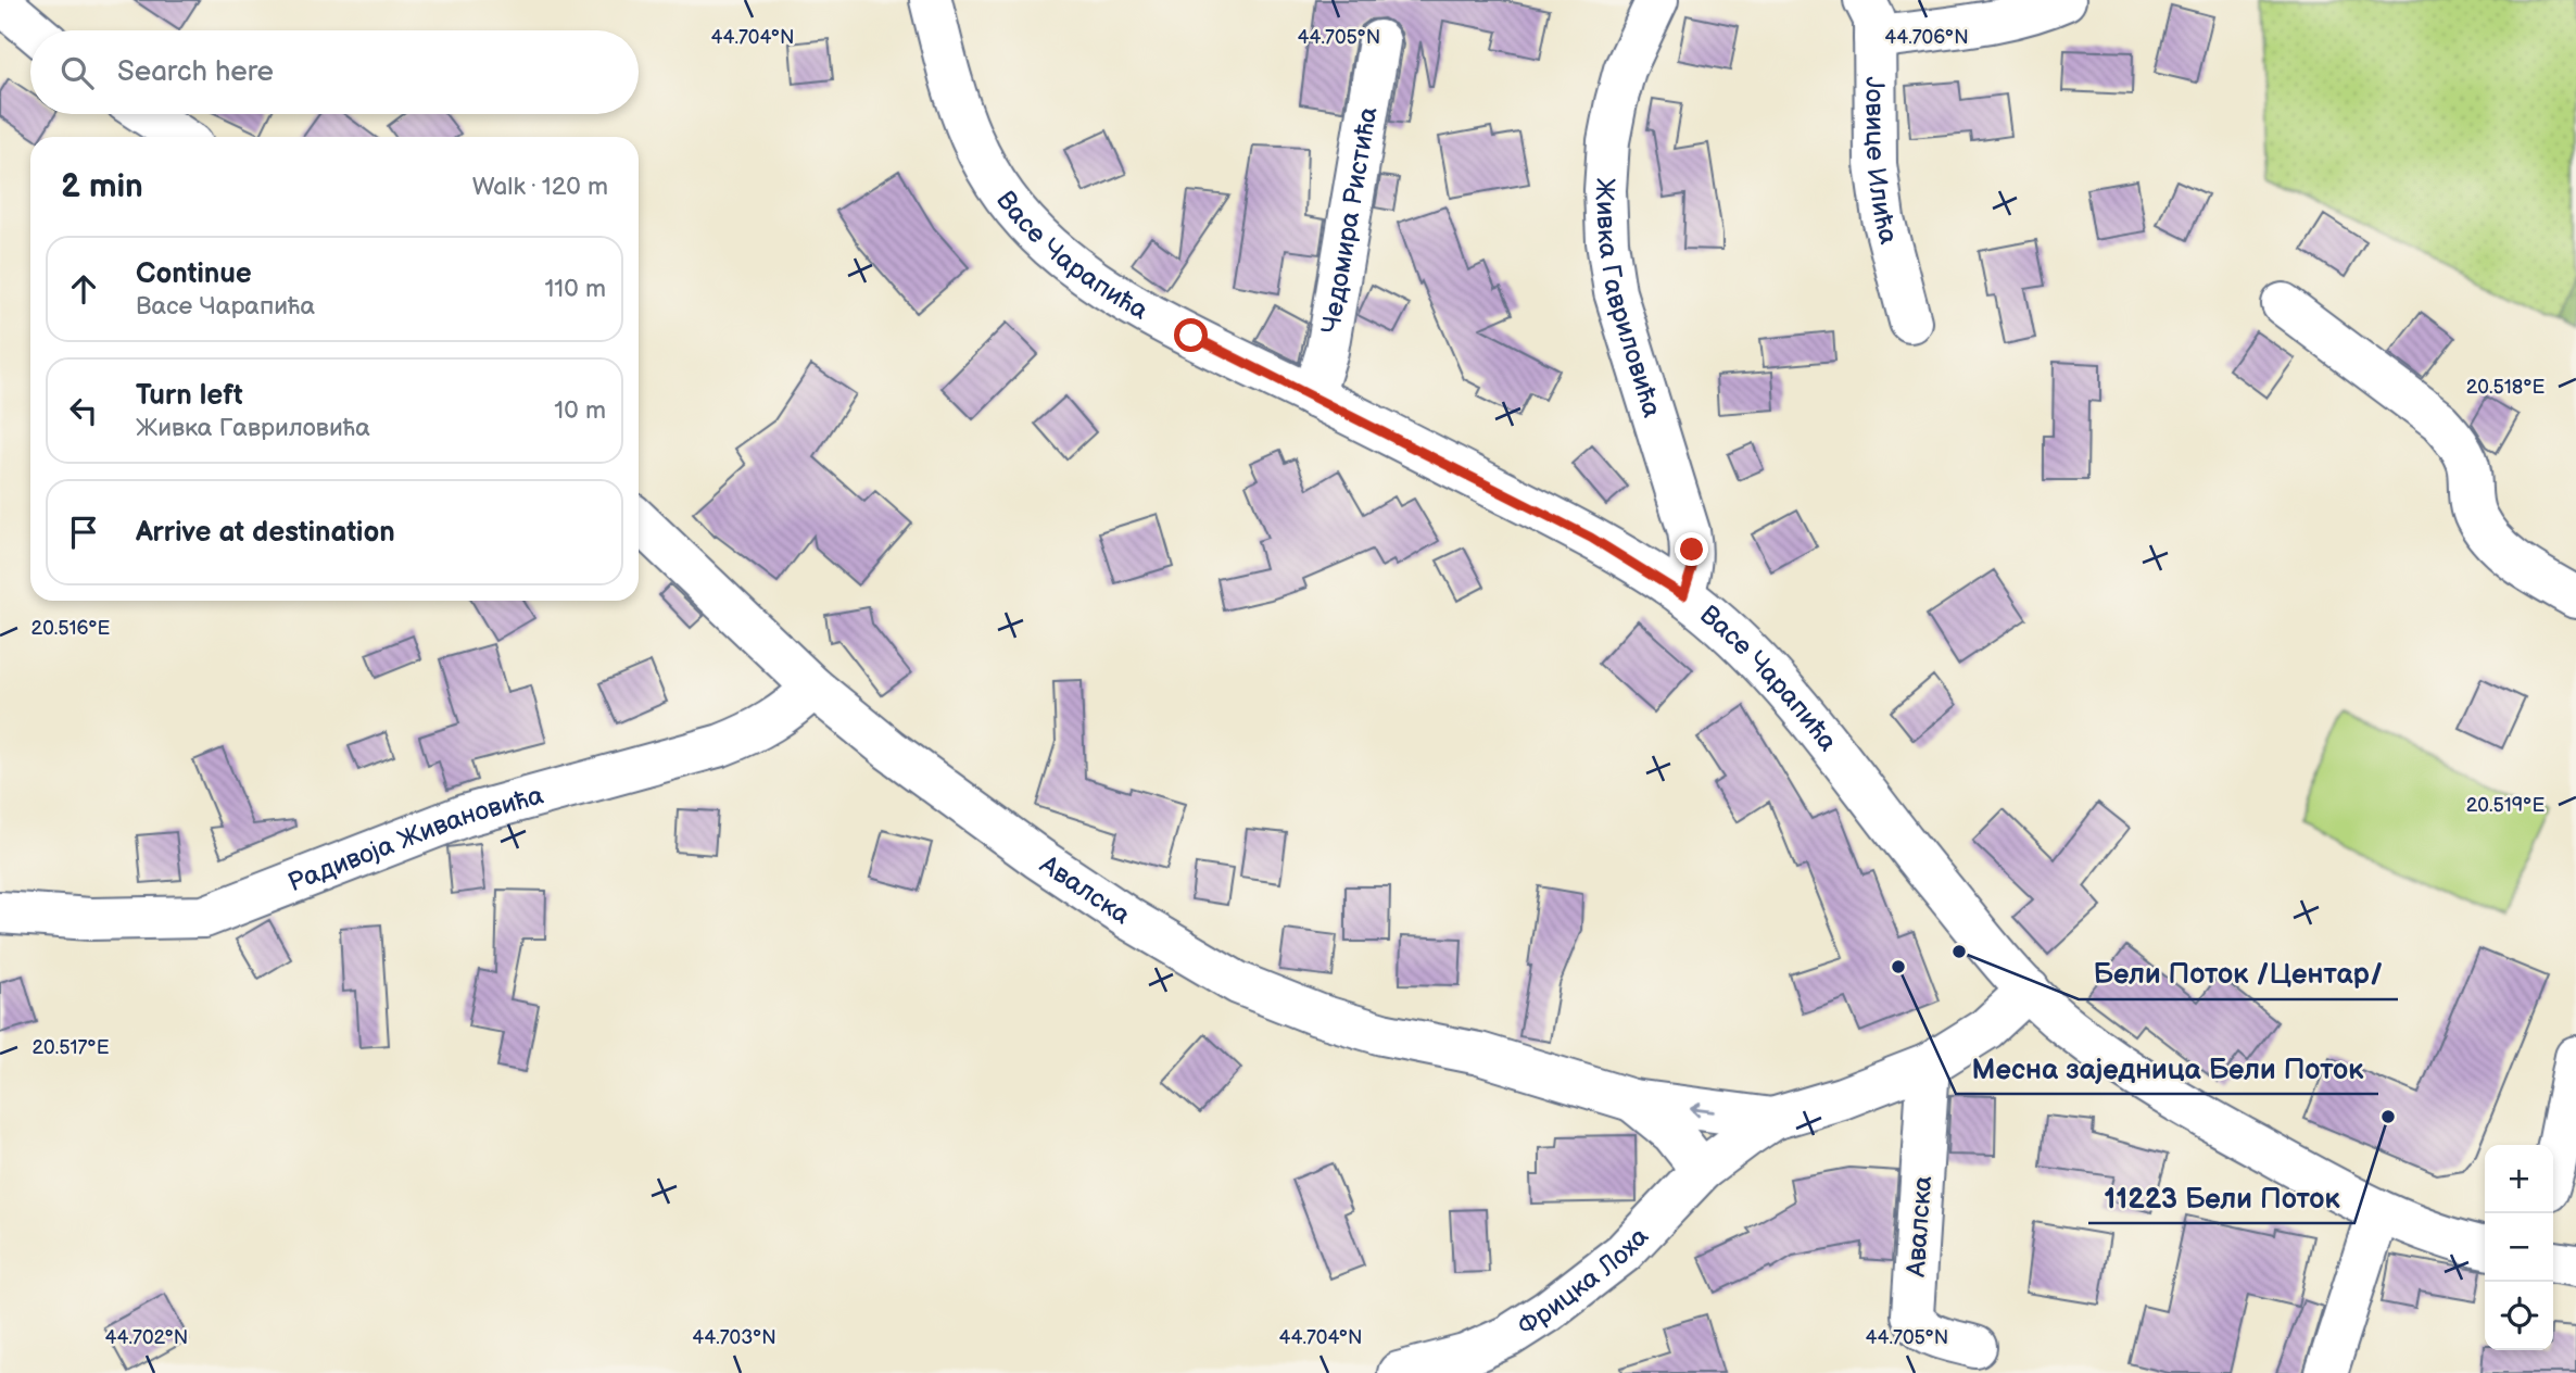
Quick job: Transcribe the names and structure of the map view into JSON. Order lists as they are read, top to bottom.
{
  "streets": {
    "street": [
      "Јовице Илића",
      "Чедомира Ристића",
      "Васе Чарапића",
      "Живка Гавриловића",
      "Радивоја Живановића",
      "Авалска",
      "Фрицка Лоха"
    ]
  },
  "crossings": [
    ["Чедомира Ристића", "Васе Чарапића"],
    ["Васе Чарапића", "Живка Гавриловића"],
    ["Васе Чарапића", "Авалска"],
    ["Радивоја Живановића", "Авалска"],
    ["Авалска", "Фрицка Лоха"]
  ],
  "places": ["Бели Поток /Центар/", "Месна заједница Бели Поток", "11223 Бели Поток"],
  "page": {
    "search": "Search here",
    "heading": ["2 min", "Walk · 120 m"],
    "list": [
      ["Continue", "Васе Чарапића", "110 m"],
      ["Turn left", "Живка Гавриловића", "10 m"],
      "Arrive at destination"
    ],
    "map_buttons": ["+", "−"]
  },
  "coordinates": [
    "44.704°N",
    "44.705°N",
    "44.706°N",
    "20.518°E",
    "20.516°E",
    "20.519°E",
    "20.517°E",
    "44.702°N",
    "44.703°N"
  ]
}
